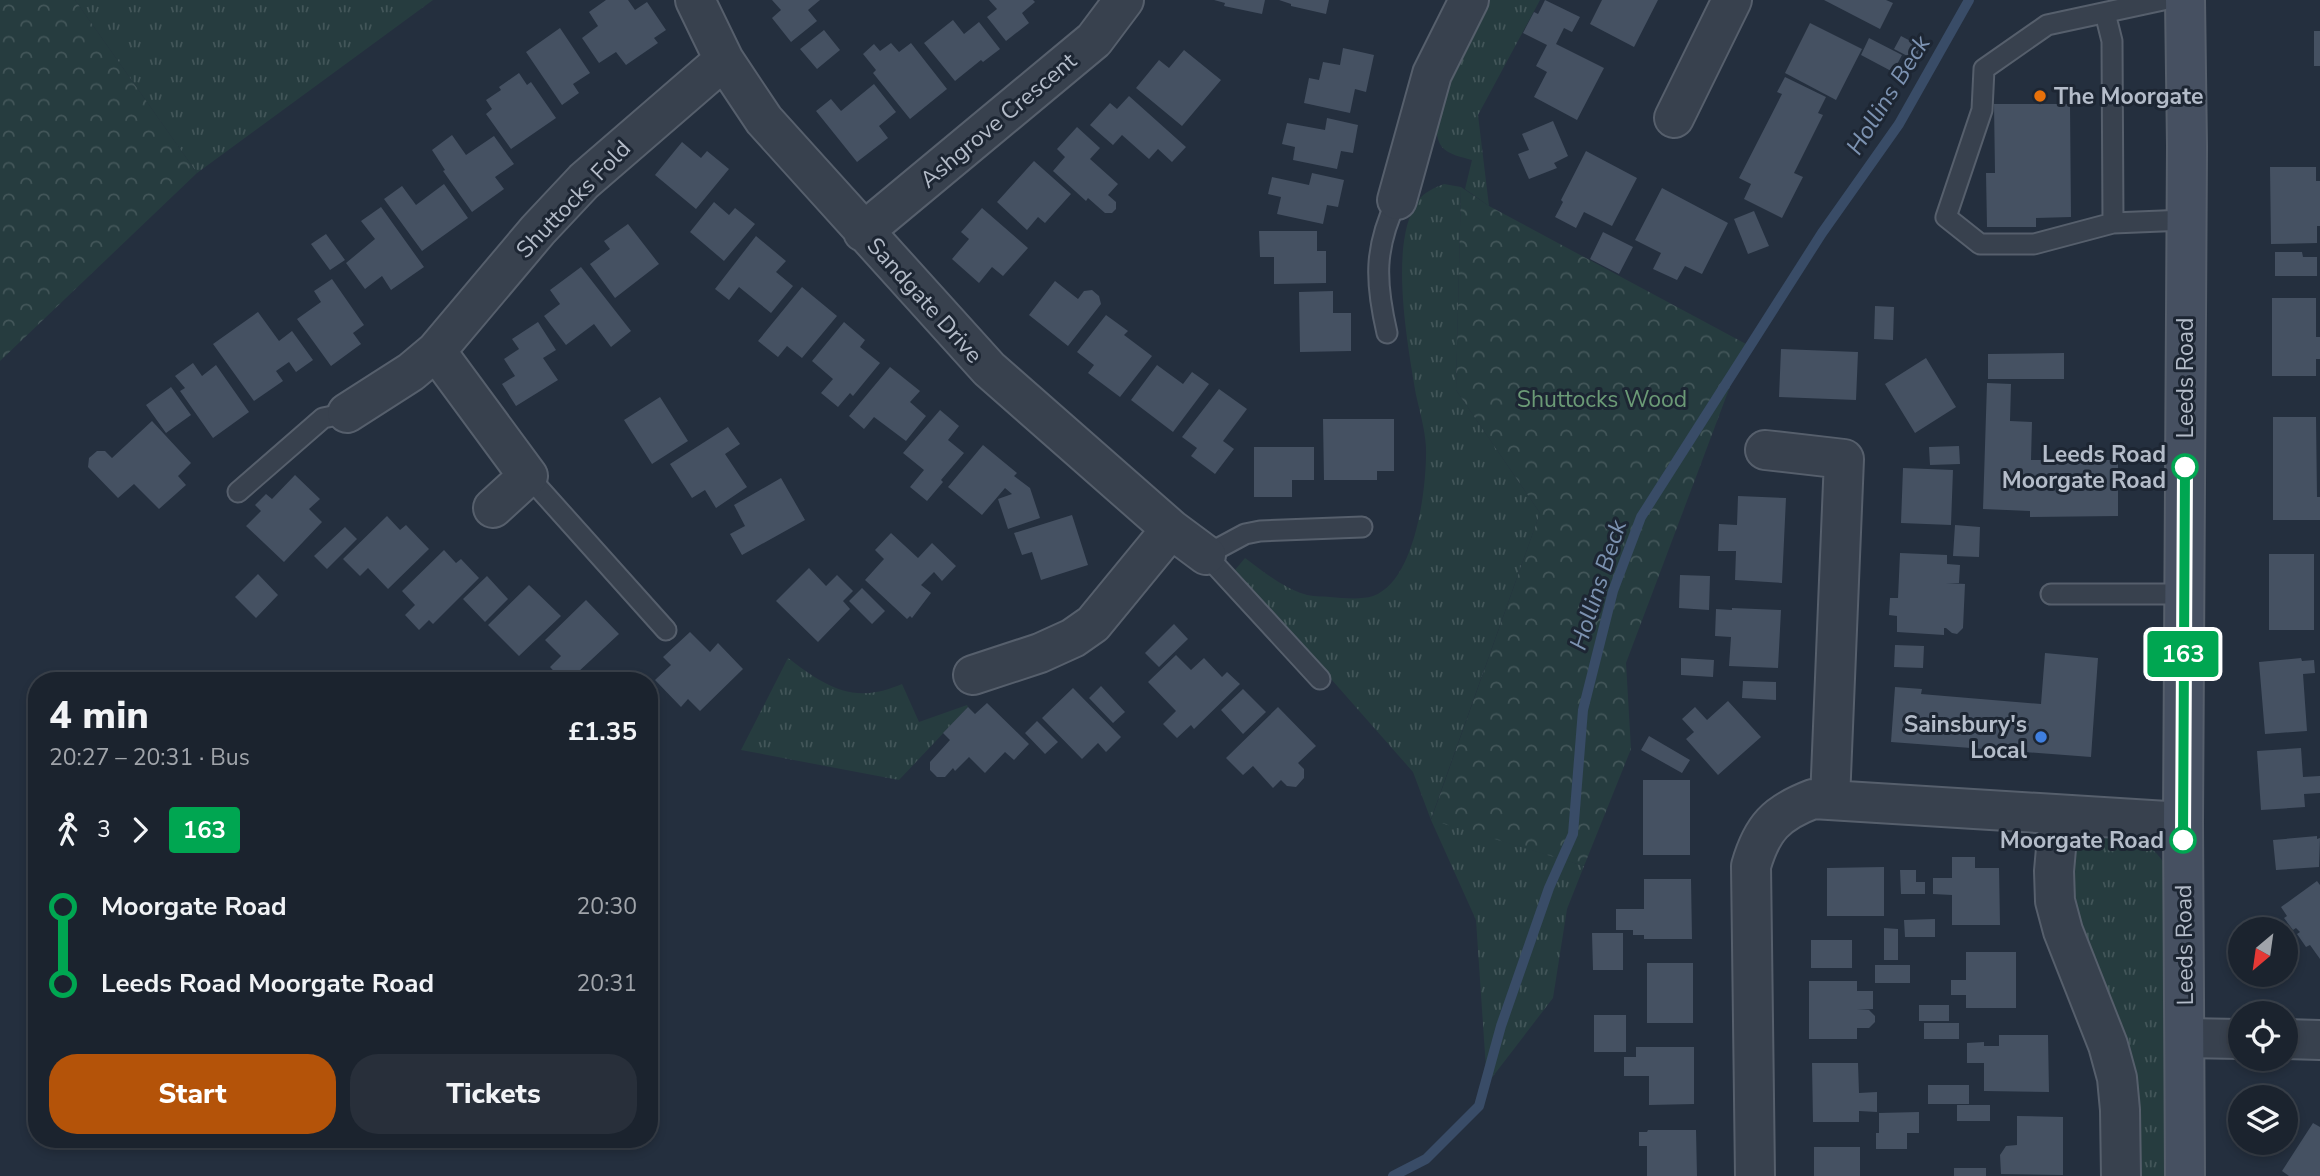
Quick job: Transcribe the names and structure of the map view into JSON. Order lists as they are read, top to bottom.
{
  "streets": {
    "main road": ["Leeds Road"],
    "street": ["Ashgrove Crescent", "Shuttocks Fold", "Sandgate Drive"]
  },
  "crossings": [
    ["Ashgrove Crescent", "Sandgate Drive"],
    ["Shuttocks Fold", "Sandgate Drive"]
  ],
  "water": ["Hollins Beck"],
  "parks": ["Shuttocks Wood"],
  "places": [
    "The Moorgate",
    "Leeds Road Moorgate Road",
    "Sainsbury's Local",
    "Moorgate Road"
  ],
  "lines": ["bus line 163"],
  "north": "bottom left",
  "page": {
    "on_map": "163",
    "heading": ["4 min", "20:27 – 20:31 · Bus", "£1.35"],
    "legs": ["3", "163"],
    "list": [
      {
        "name": "Moorgate Road",
        "value": "20:30"
      },
      {
        "name": "Leeds Road Moorgate Road",
        "value": "20:31"
      }
    ],
    "buttons": ["Start", "Tickets"]
  }
}
